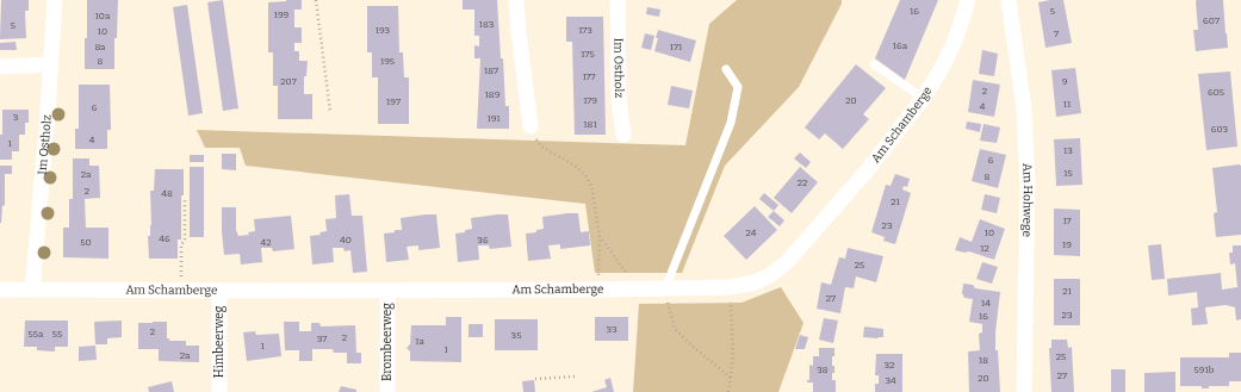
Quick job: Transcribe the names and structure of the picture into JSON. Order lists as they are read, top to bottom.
{
  "streets": {
    "street": [
      "Im Ostholz",
      "Am Schamberge",
      "Am Hohwege",
      "Himbeerweg",
      "Brombeerweg"
    ]
  },
  "crossings": [
    ["Im Ostholz", "Am Schamberge"],
    ["Am Schamberge", "Himbeerweg"],
    ["Am Schamberge", "Brombeerweg"]
  ],
  "house_numbers": [
    "16",
    "5",
    "199",
    "10a",
    "607",
    "183",
    "5",
    "193",
    "173",
    "10",
    "7",
    "16a",
    "8a",
    "171",
    "175",
    "8",
    "195",
    "187",
    "177",
    "207",
    "9",
    "2",
    "605",
    "189",
    "179",
    "20",
    "197",
    "11",
    "4",
    "6",
    "3",
    "191",
    "181",
    "603",
    "4",
    "1",
    "13",
    "6",
    "15",
    "2a",
    "8",
    "22",
    "2",
    "48",
    "21",
    "17",
    "23",
    "24",
    "10",
    "46",
    "40",
    "36",
    "50",
    "42",
    "19",
    "12",
    "25",
    "21",
    "27",
    "14",
    "23",
    "16",
    "33",
    "2",
    "55a",
    "55",
    "35",
    "2",
    "37",
    "1a",
    "1",
    "1",
    "2a",
    "25",
    "18",
    "32",
    "38",
    "591b",
    "27",
    "20",
    "34"
  ]
}
